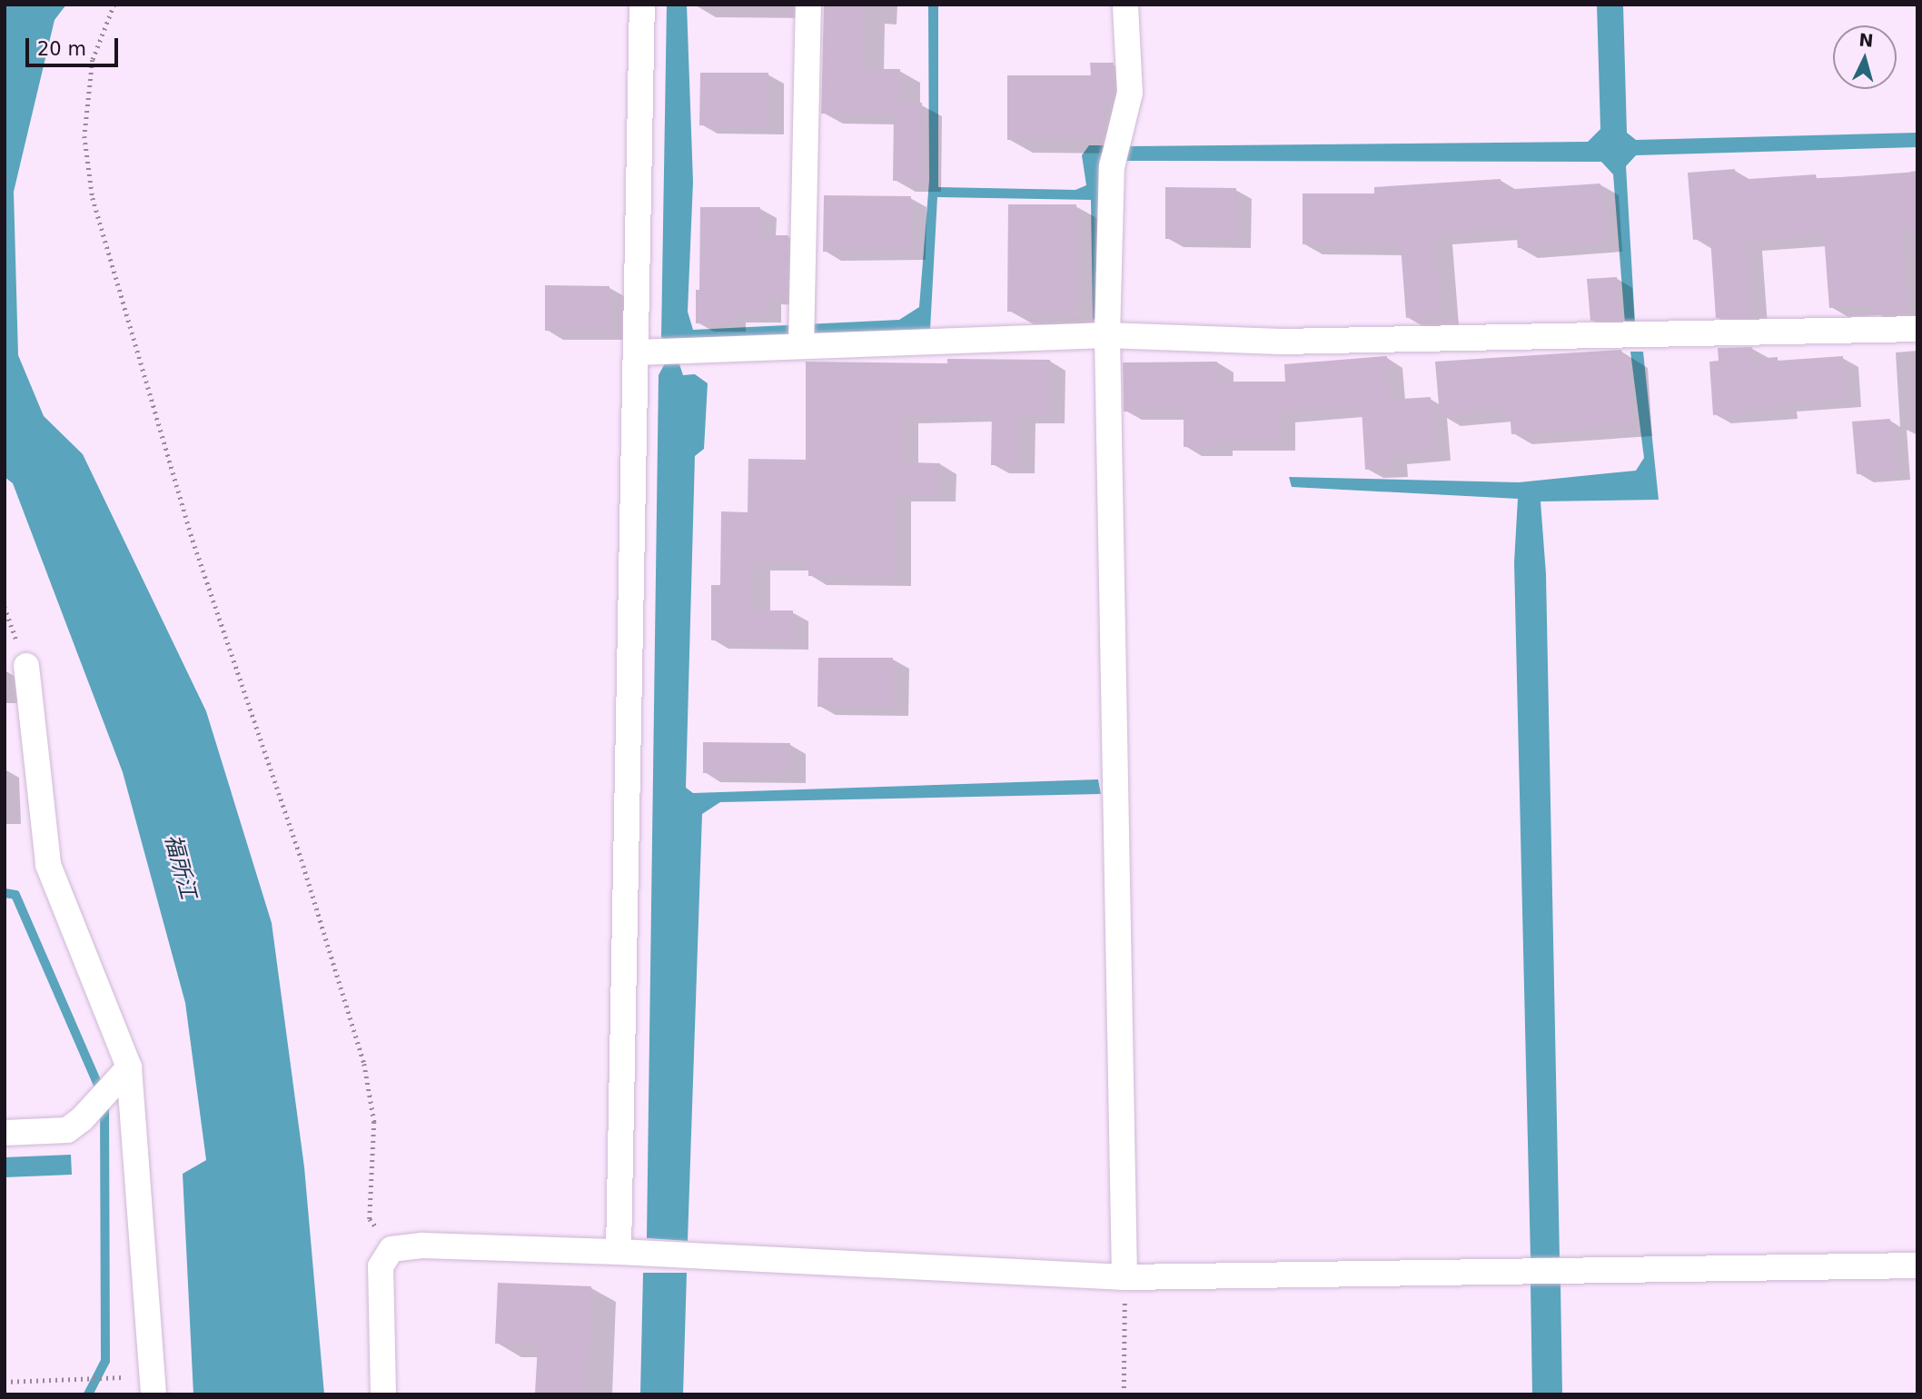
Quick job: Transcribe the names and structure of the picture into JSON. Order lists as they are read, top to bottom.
{
  "water": ["福所江"],
  "scale_bar": "20 m",
  "north": "top"
}
